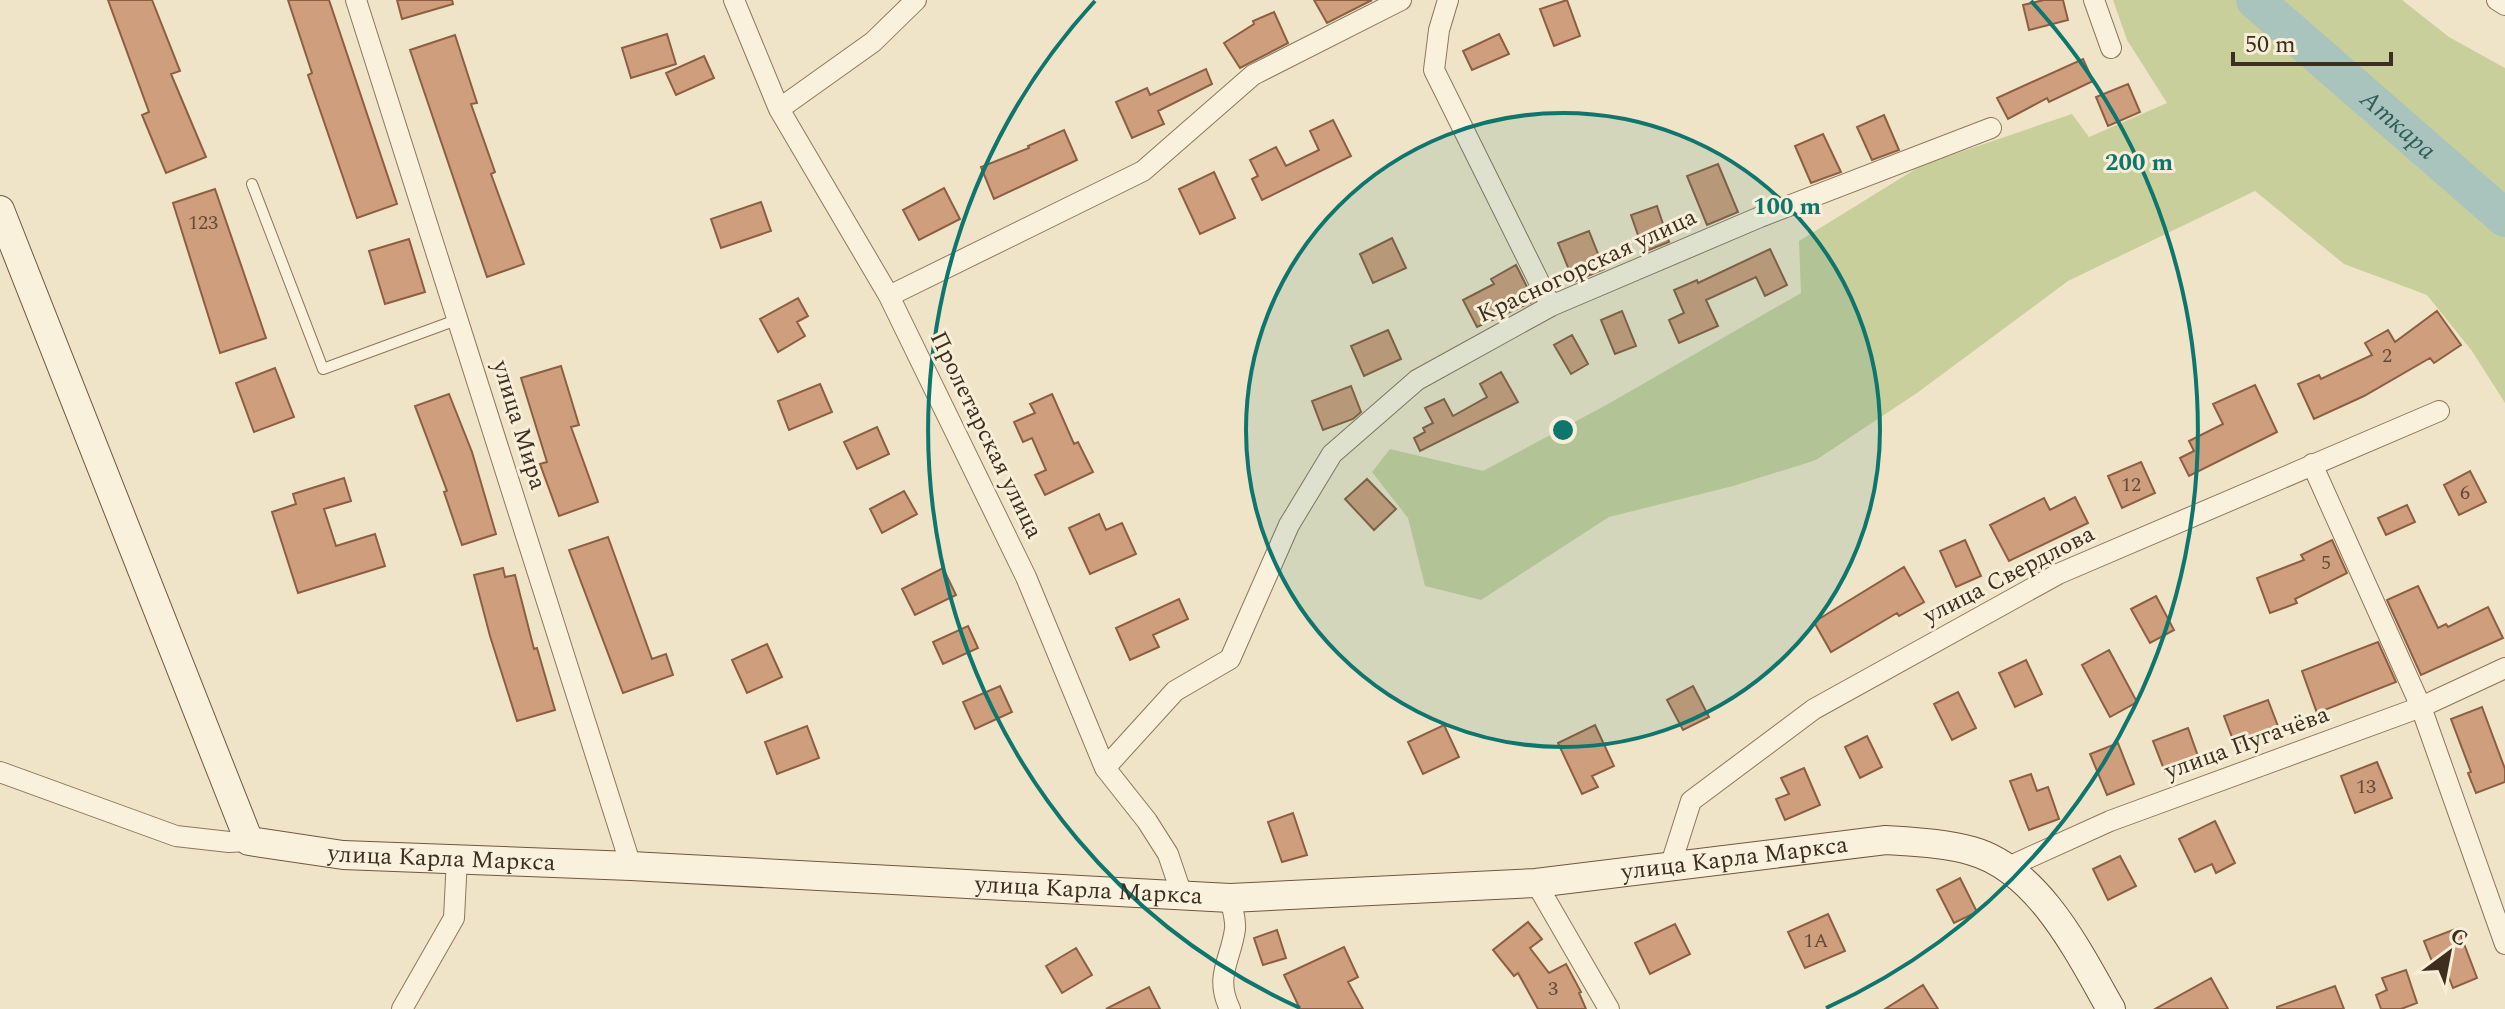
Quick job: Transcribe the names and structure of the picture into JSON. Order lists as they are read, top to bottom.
{
  "streets": {
    "street": [
      "Красногорская улица",
      "улица Мира",
      "Пролетарская улица",
      "улица Свердлова",
      "улица Пугачёва",
      "улица Карла Маркса"
    ]
  },
  "crossings": [
    ["Красногорская улица", "Пролетарская улица"],
    ["улица Мира", "улица Карла Маркса"],
    ["Пролетарская улица", "улица Карла Маркса"],
    ["улица Свердлова", "улица Карла Маркса"],
    ["улица Пугачёва", "улица Карла Маркса"]
  ],
  "water": ["Аткара"],
  "house_numbers": [
    "123",
    "2",
    "12",
    "6",
    "5",
    "13",
    "1А",
    "3"
  ],
  "scale_bar": "50 m",
  "north": "top right",
  "rings": ["200 m", "100 m"]
}
